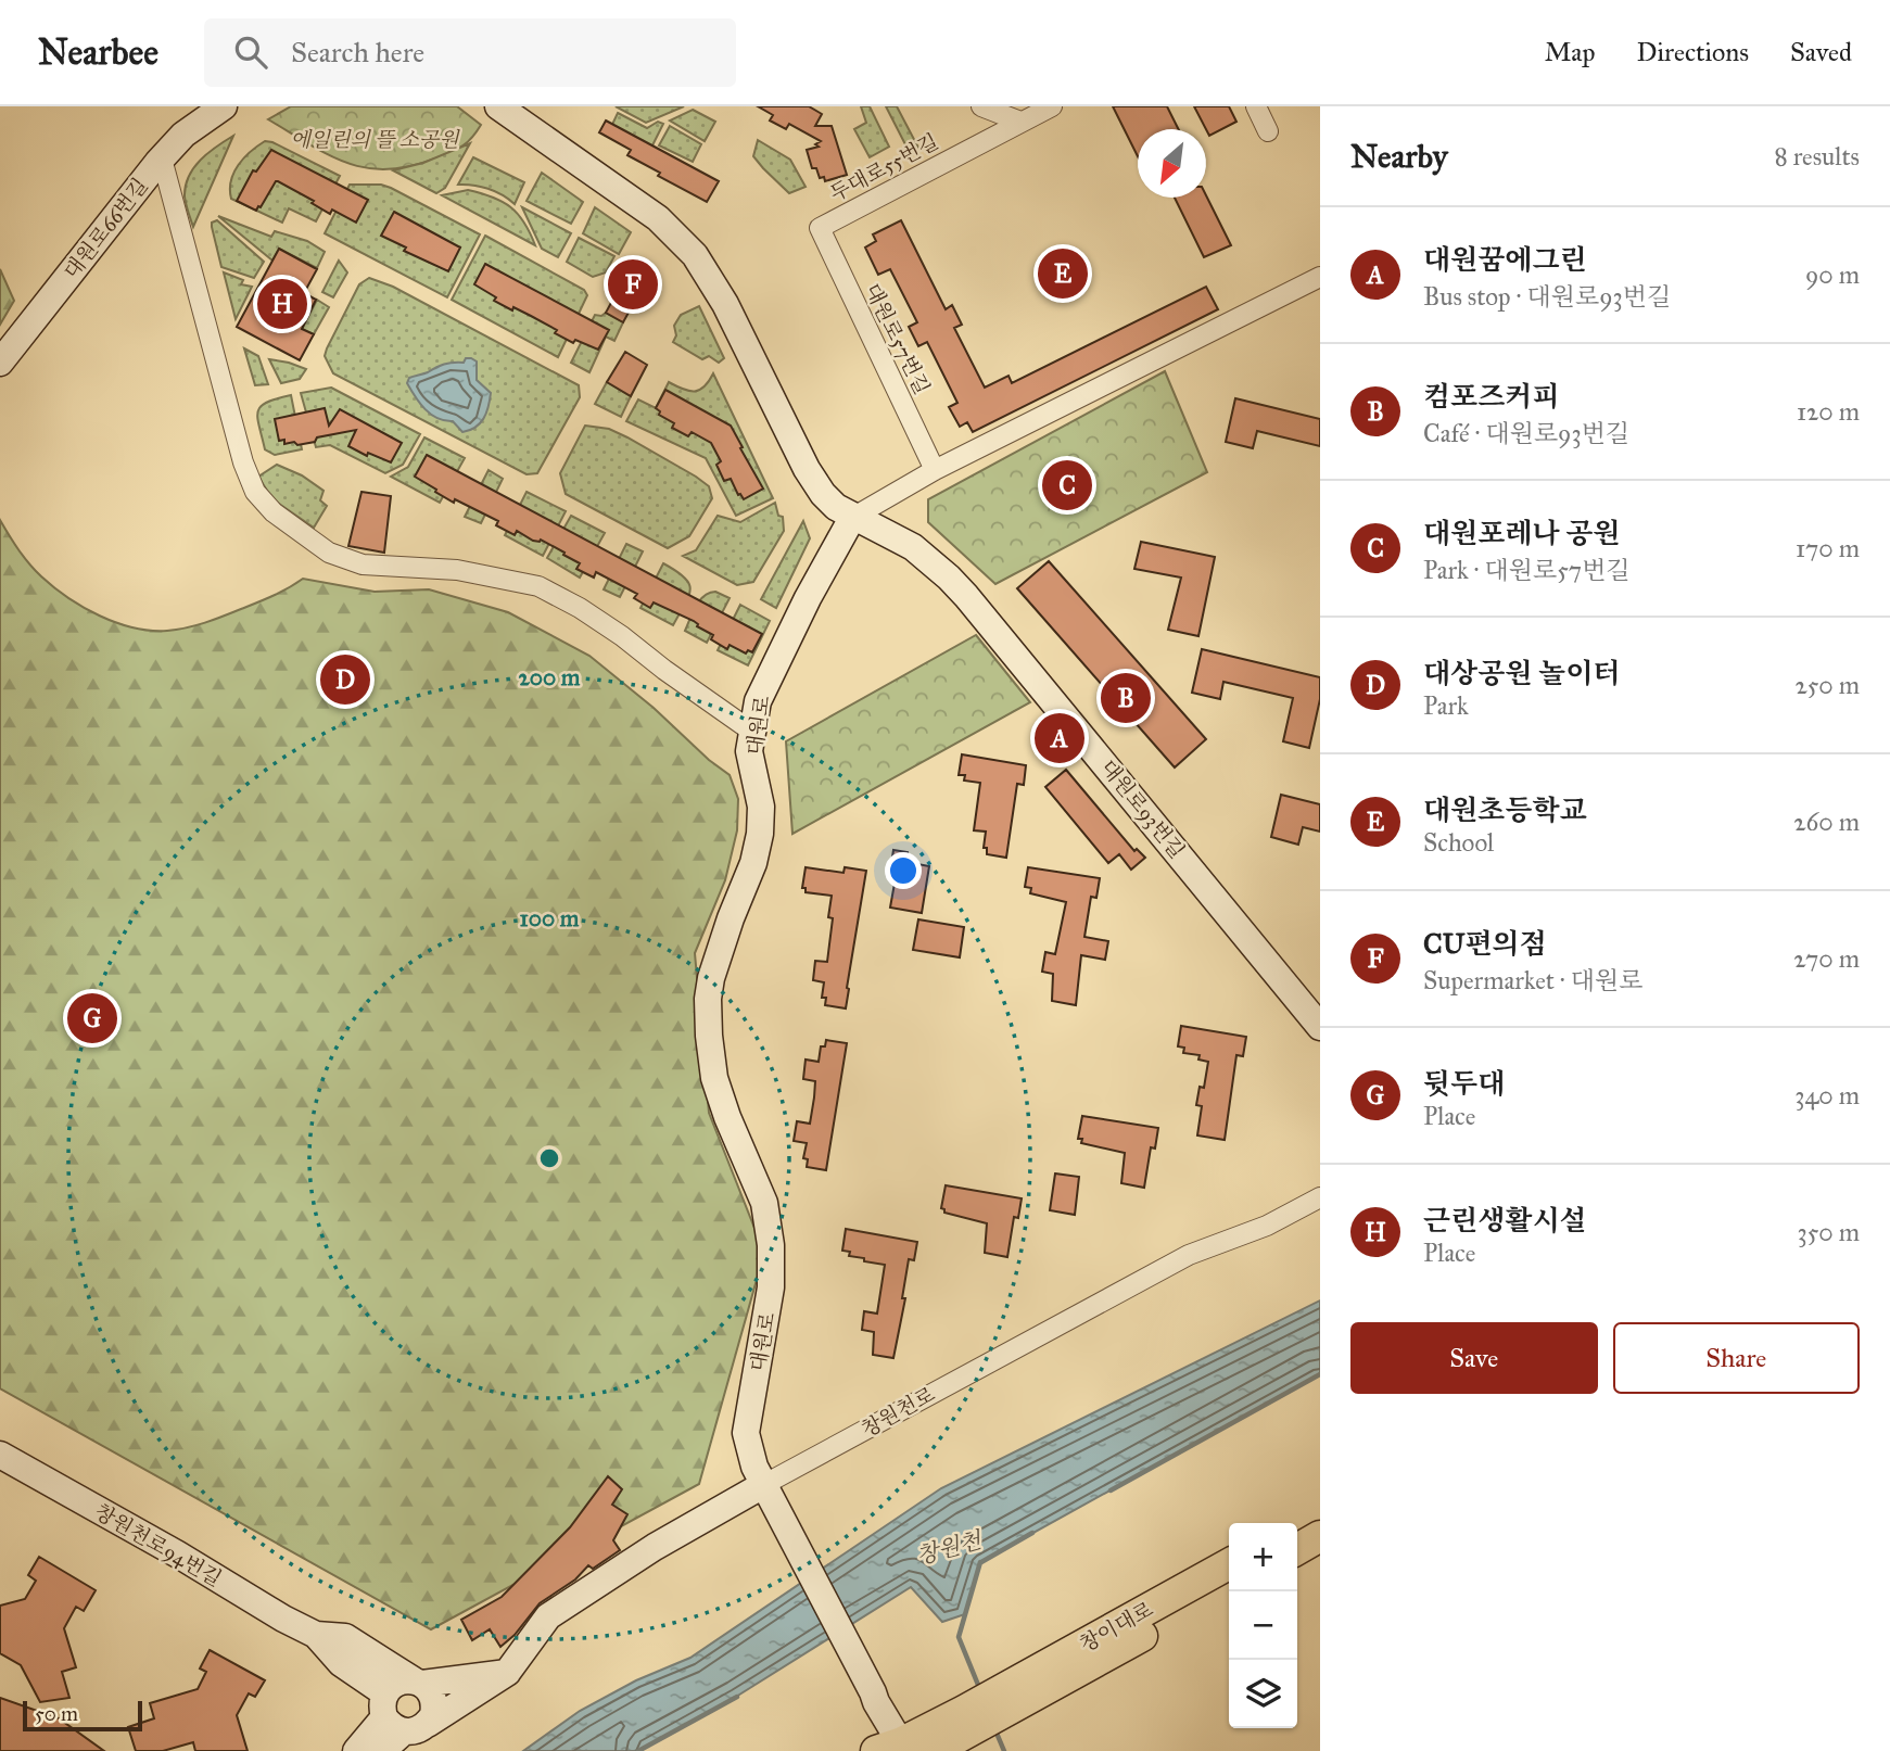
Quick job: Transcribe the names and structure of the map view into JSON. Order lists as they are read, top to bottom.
{
  "streets": {
    "main road": ["창이대로"],
    "street": [
      "두대로55번길",
      "대원로66번길",
      "대원로57번길",
      "대원로",
      "대원로93번길",
      "창원천로",
      "창원천로94번길"
    ]
  },
  "crossings": [
    ["두대로55번길", "대원로57번길"],
    ["대원로", "대원로93번길"],
    ["대원로", "창원천로"]
  ],
  "water": ["창원천"],
  "parks": ["에일린의 뜰 소공원"],
  "scale_bar": "50 m",
  "north": "bottom left",
  "page": {
    "header": "Nearbee",
    "search": "Search here",
    "nav": ["Map", "Directions", "Saved"],
    "heading": ["Nearby", "8 results"],
    "list": [
      {
        "mark": "A",
        "name": "대원꿈에그린",
        "note": "Bus stop · 대원로93번길",
        "value": "90 m"
      },
      {
        "mark": "B",
        "name": "컴포즈커피",
        "note": "Café · 대원로93번길",
        "value": "120 m"
      },
      {
        "mark": "C",
        "name": "대원포레나 공원",
        "note": "Park · 대원로57번길",
        "value": "170 m"
      },
      {
        "mark": "D",
        "name": "대상공원 놀이터",
        "note": "Park",
        "value": "250 m"
      },
      {
        "mark": "E",
        "name": "대원초등학교",
        "note": "School",
        "value": "260 m"
      },
      {
        "mark": "F",
        "name": "CU편의점",
        "note": "Supermarket · 대원로",
        "value": "270 m"
      },
      {
        "mark": "G",
        "name": "뒷두대",
        "note": "Place",
        "value": "340 m"
      },
      {
        "mark": "H",
        "name": "근린생활시설",
        "note": "Place",
        "value": "350 m"
      }
    ],
    "pins": [
      "E",
      "F",
      "H",
      "C",
      "D",
      "B",
      "A",
      "G"
    ],
    "buttons": ["Save", "Share"],
    "map_buttons": ["+", "−"],
    "scale": "50 m"
  },
  "rings": ["200 m", "100 m"]
}
